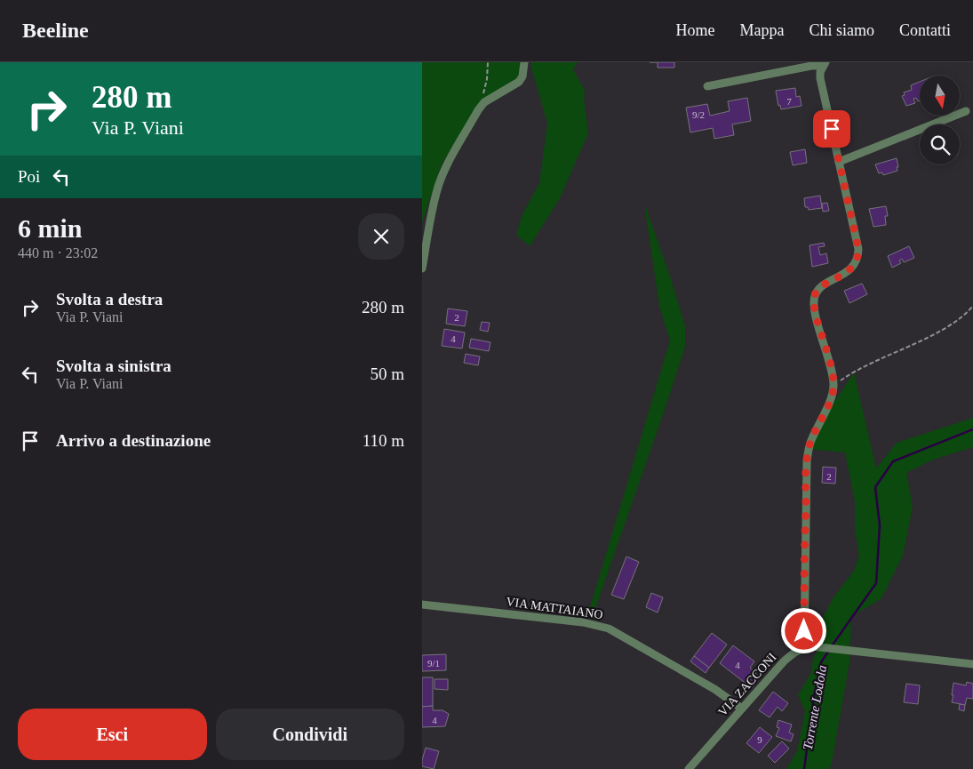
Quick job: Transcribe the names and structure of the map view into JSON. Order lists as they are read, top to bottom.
{
  "streets": {
    "street": ["VIA MATTAIANO", "VIA ZACCONI"]
  },
  "crossings": [
    ["VIA MATTAIANO", "VIA ZACCONI"]
  ],
  "water": ["Torrente Lodola"],
  "house_numbers": [
    "7",
    "9/2",
    "2",
    "4",
    "2",
    "9/1",
    "4",
    "4",
    "9"
  ],
  "north": "bottom",
  "page": {
    "header": "Beeline",
    "nav": [
      "Home",
      "Mappa",
      "Chi siamo",
      "Contatti"
    ],
    "turn": ["280 m", "Via P. Viani"],
    "then": "Poi",
    "heading": ["6 min", "440 m · 23:02"],
    "list": [
      {
        "name": "Svolta a destra",
        "note": "Via P. Viani",
        "value": "280 m"
      },
      {
        "name": "Svolta a sinistra",
        "note": "Via P. Viani",
        "value": "50 m"
      },
      {
        "name": "Arrivo a destinazione",
        "value": "110 m"
      }
    ],
    "buttons": ["Esci", "Condividi"]
  }
}
